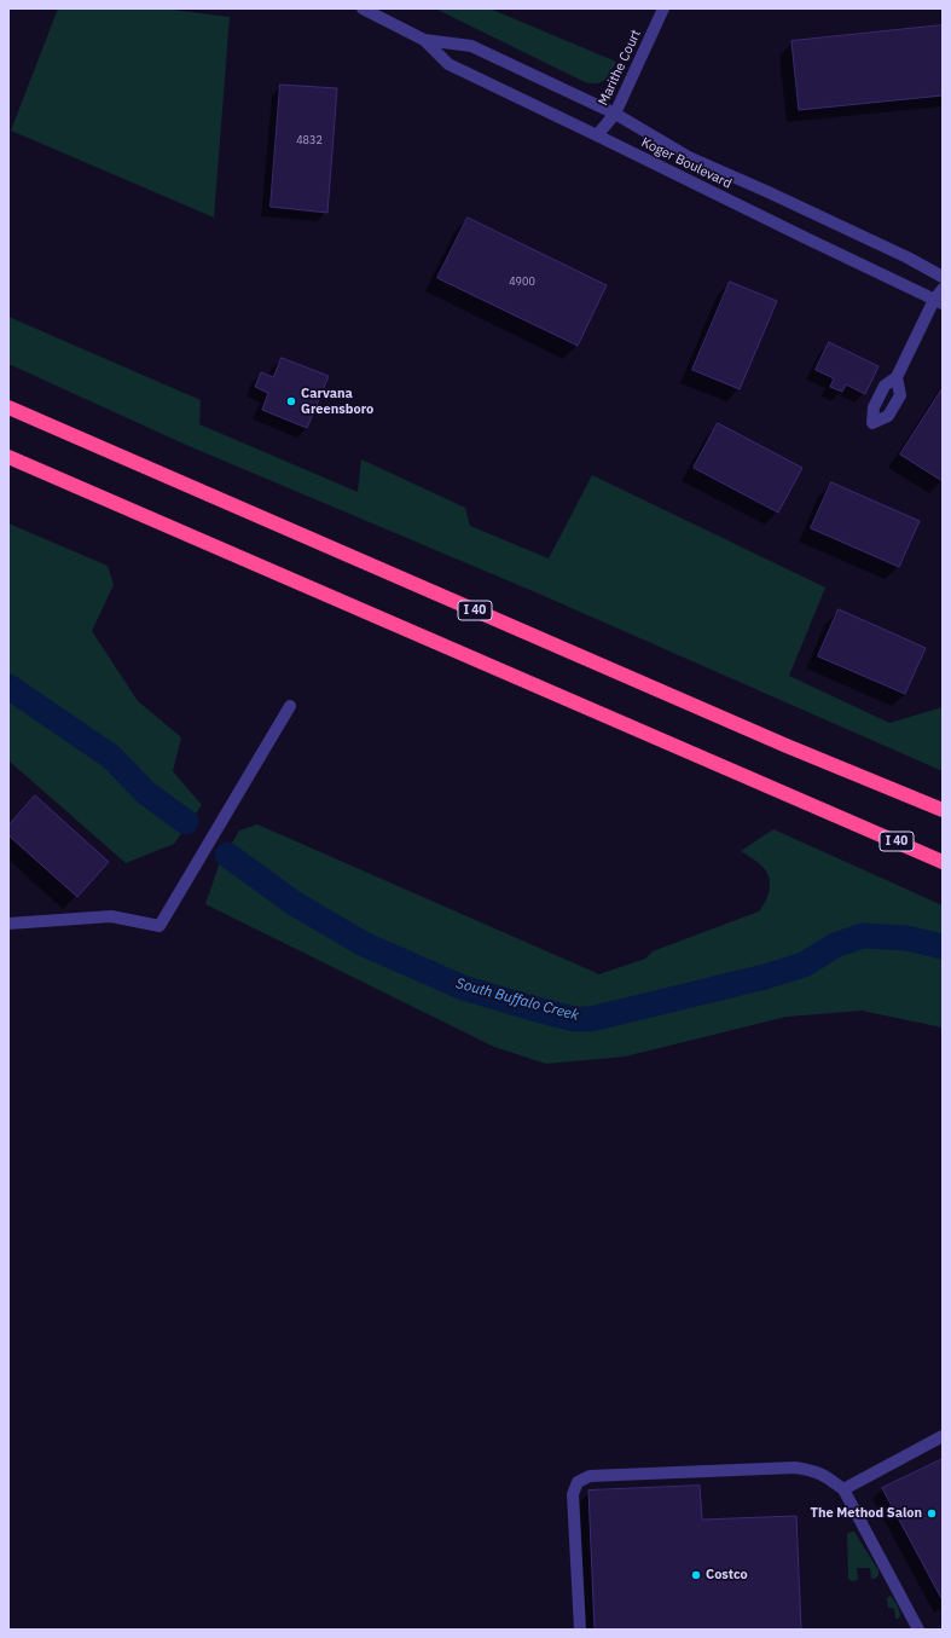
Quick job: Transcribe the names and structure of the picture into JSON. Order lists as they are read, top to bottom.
{
  "streets": {
    "highway": ["I 40"],
    "street": ["Marithe Court", "Koger Boulevard"]
  },
  "crossings": [
    ["Marithe Court", "Koger Boulevard"]
  ],
  "water": ["South Buffalo Creek"],
  "places": ["Carvana Greensboro", "The Method Salon", "Costco"],
  "house_numbers": ["4832", "4900"]
}
